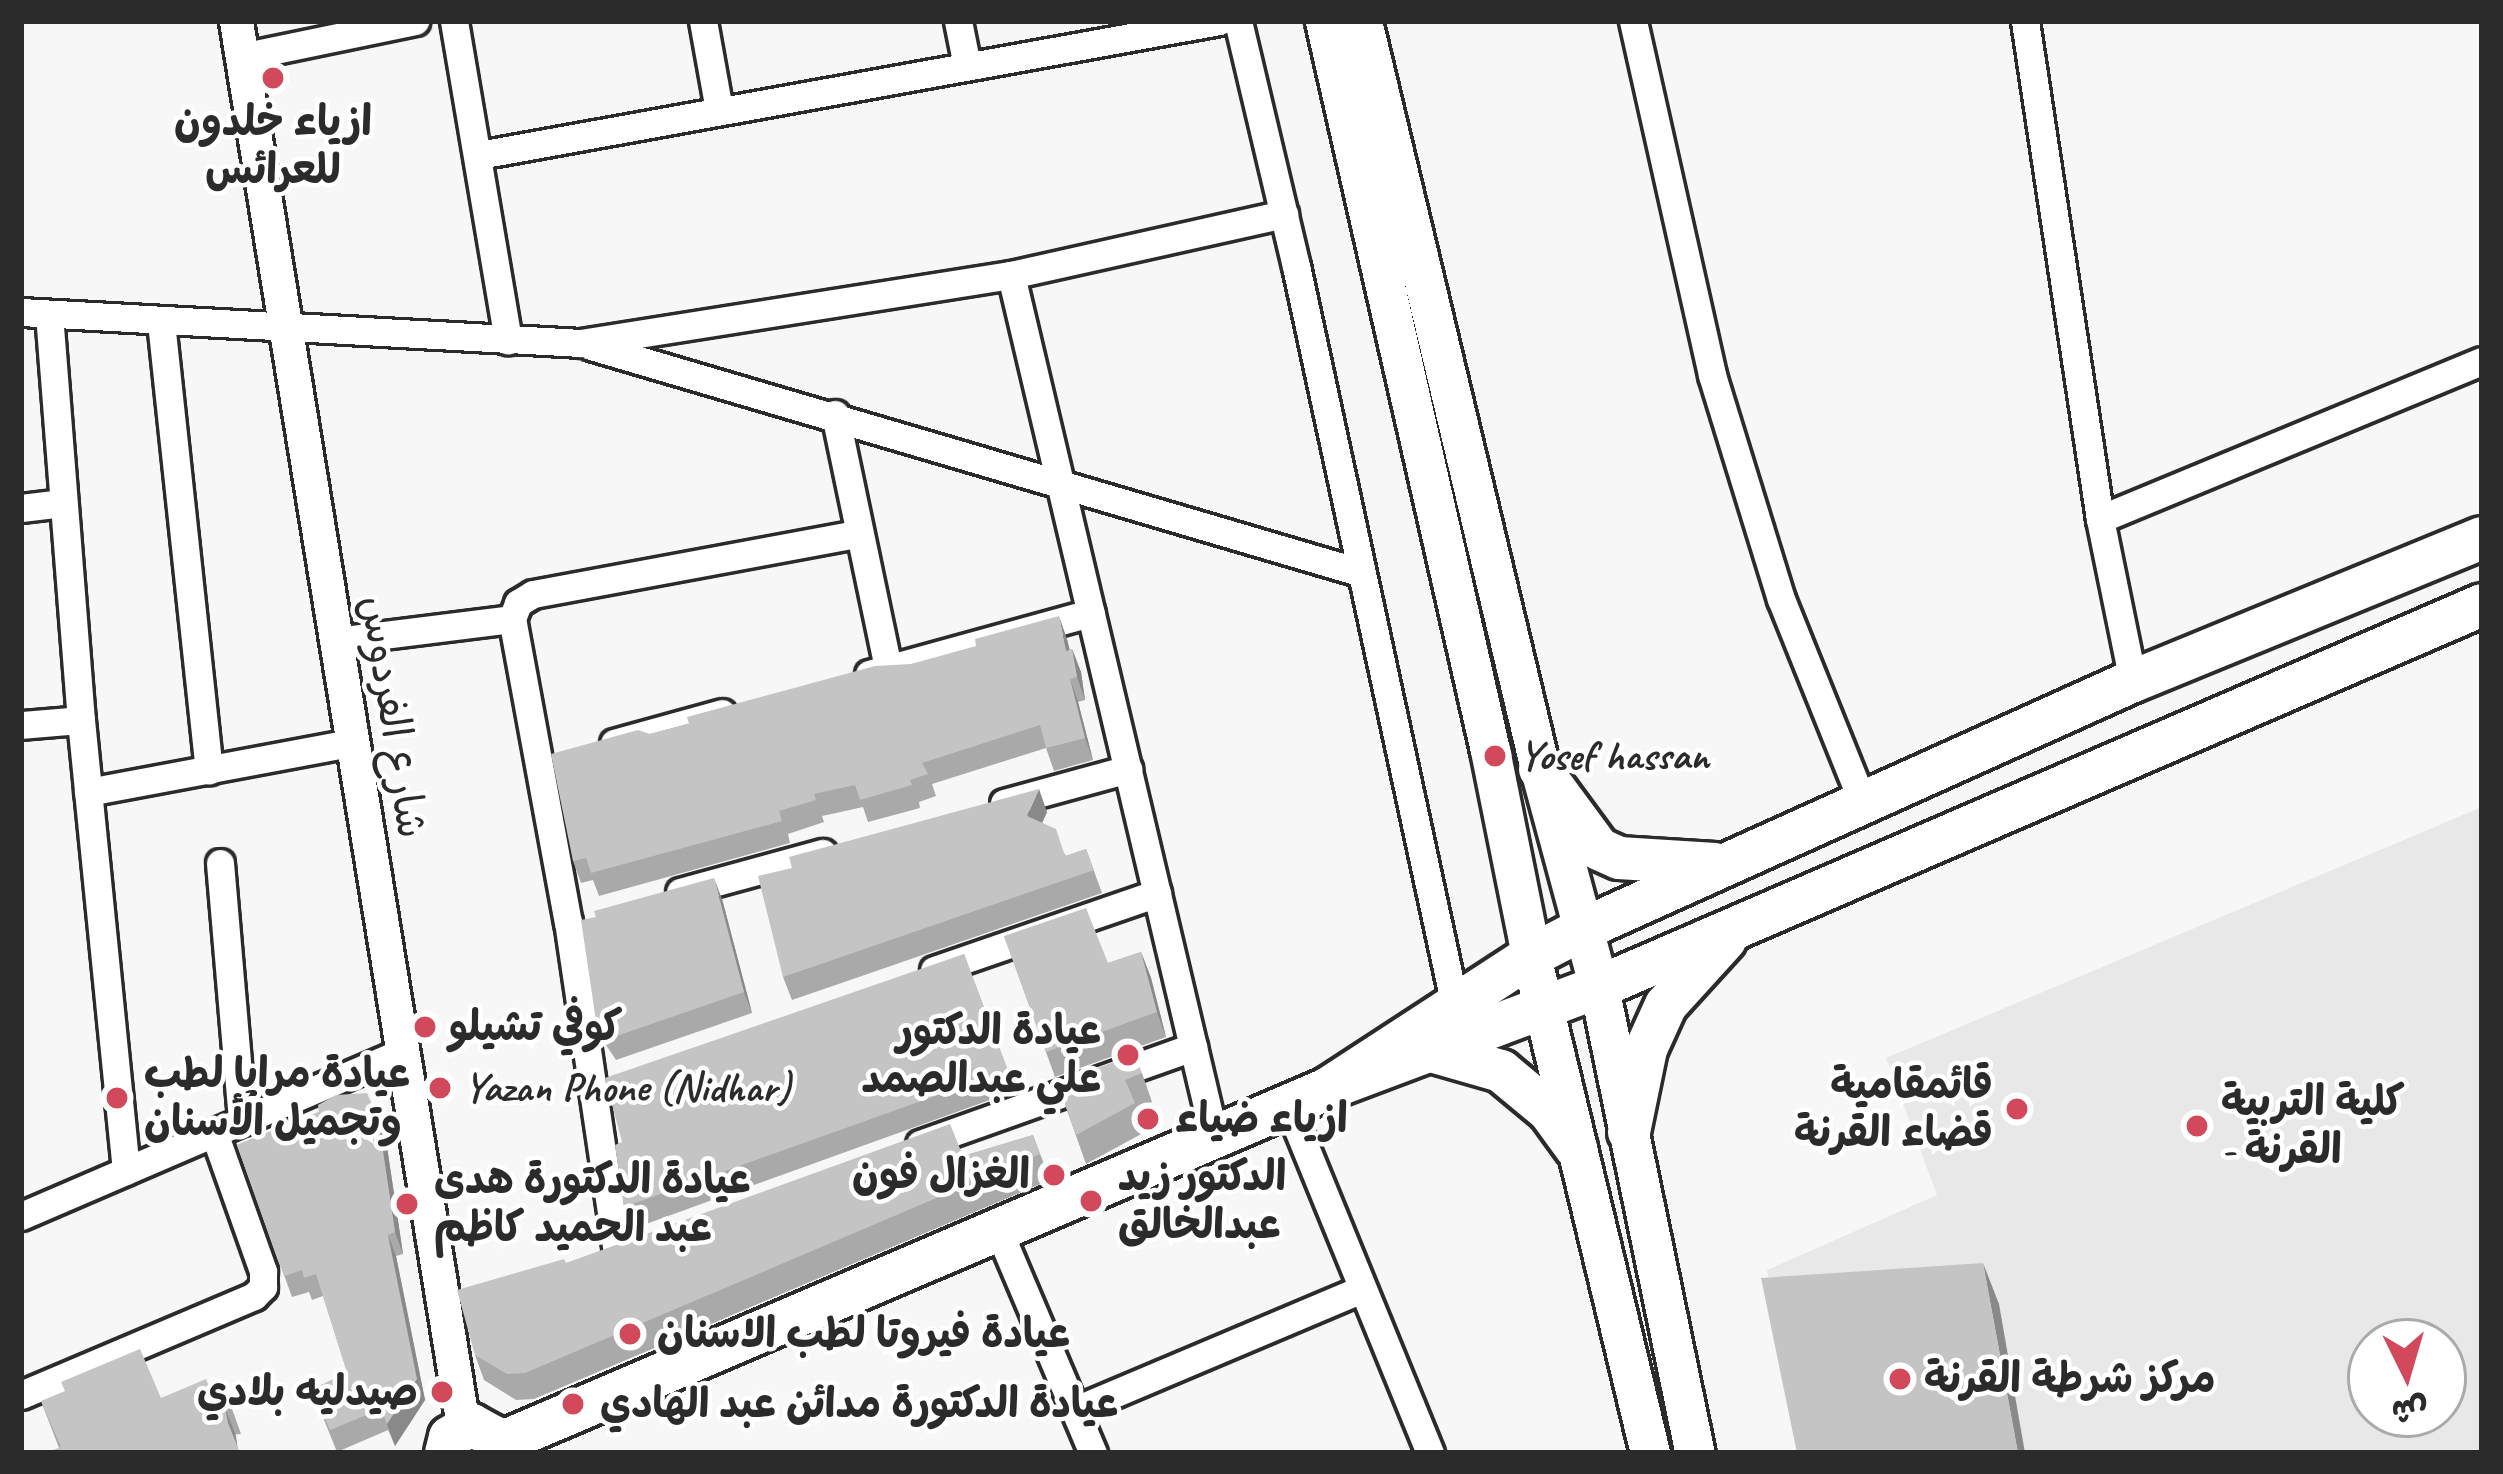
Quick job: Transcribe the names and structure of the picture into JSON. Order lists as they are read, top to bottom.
{
  "streets": {
    "street": ["شارع الفردوس"]
  },
  "places": [
    "ازياء خلدون للعرائس",
    "Yosef hassan",
    "كوفي تشيلو",
    "عيادة الدكتور علي عبدالصمد",
    "Yazan Phone (Nidhar)",
    "عيادة مرايا لطب وتجميل الأسنان",
    "قائمقامية قضاء القرنة",
    "ازياء ضياء",
    "كلية التربية - القرنة",
    "الغزال فون",
    "الدكتور زيد عبدالخالق",
    "عيادة الدكتورة هدى عبد الحميد كاظم",
    "عيادة فيروتا لطب الاسنان",
    "مركز شرطة القرنة",
    "صيدليه بلادي",
    "عيادة الدكتورة مدائن عبد الهادي"
  ],
  "north": "bottom"
}
